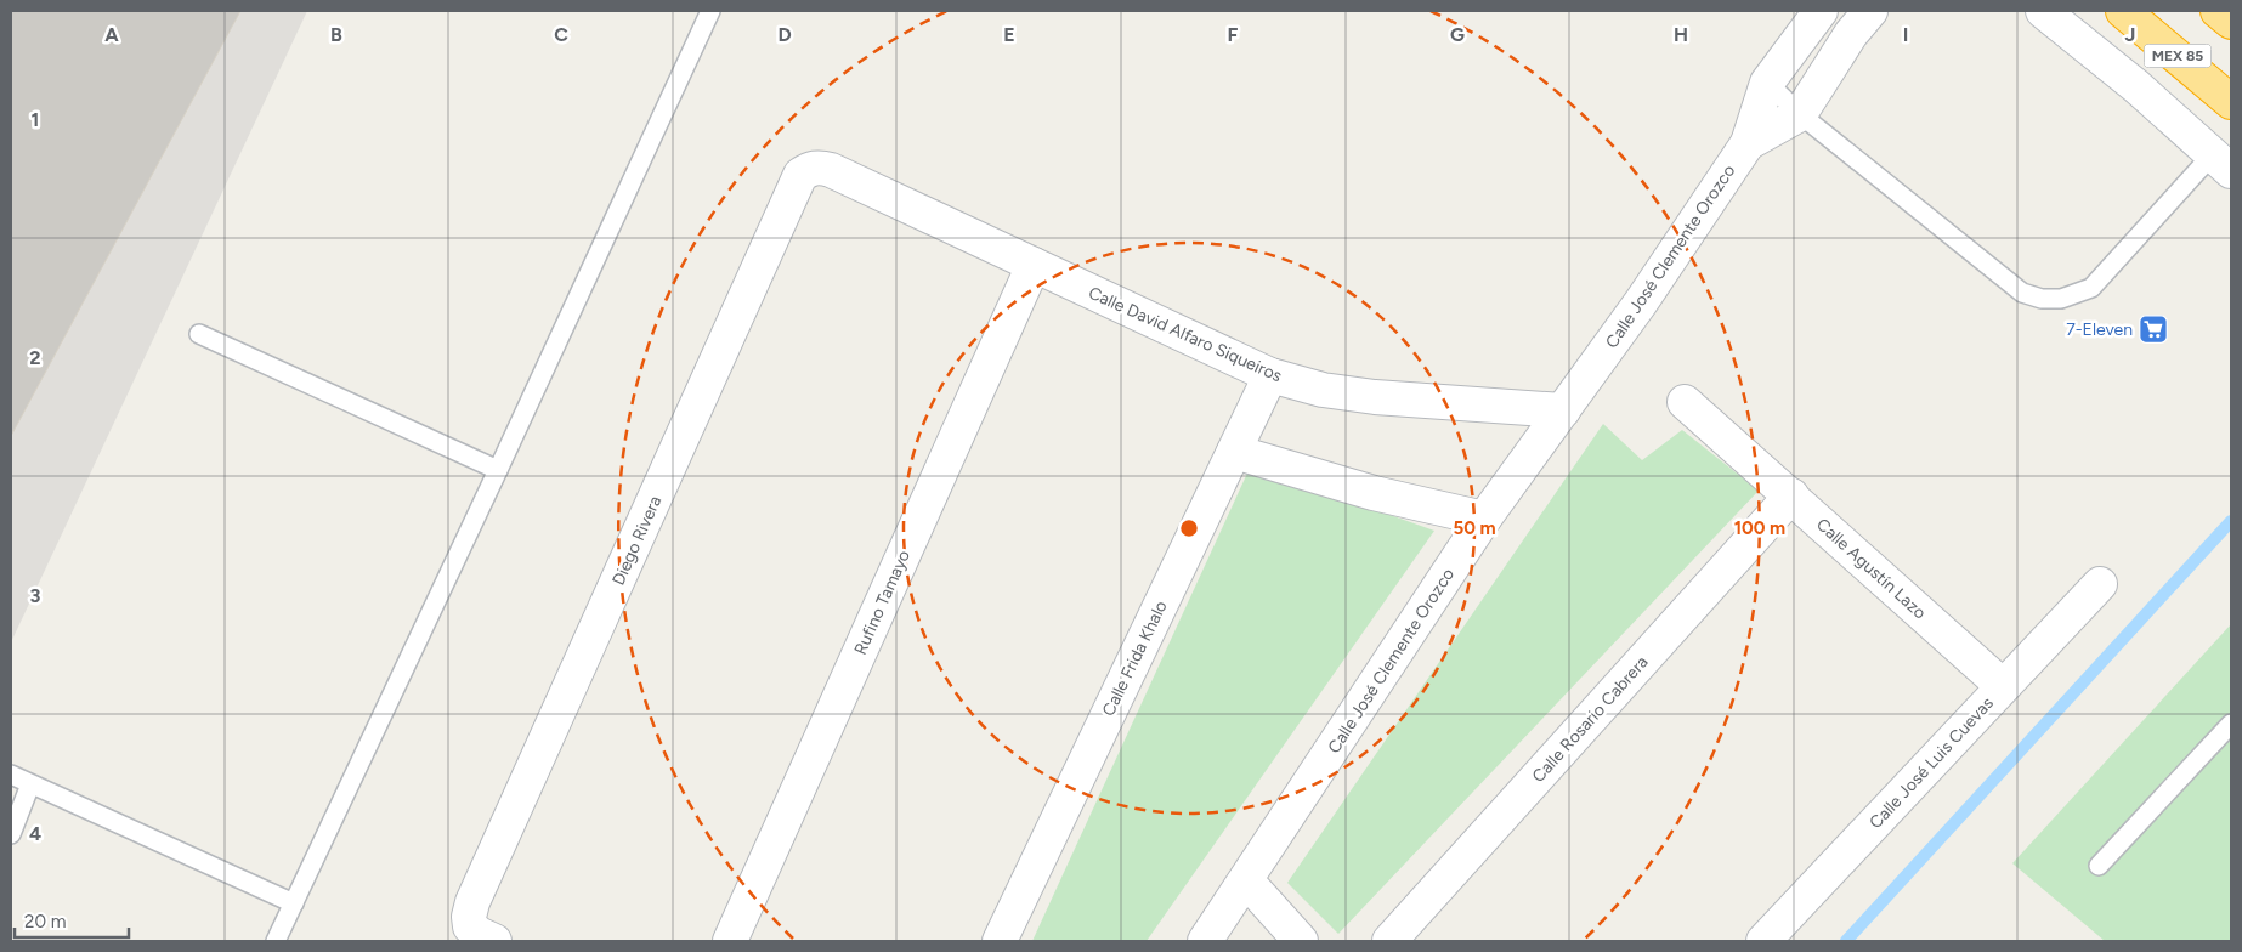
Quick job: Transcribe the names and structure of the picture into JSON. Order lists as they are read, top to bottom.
{
  "streets": {
    "highway": ["MEX 85"],
    "street": [
      "Calle José Clemente Orozco",
      "Calle David Alfaro Siqueiros",
      "Diego Rivera",
      "Calle Agustín Lazo",
      "Rufino Tamayo",
      "Calle Frida Khalo",
      "Calle Rosario Cabrera",
      "Calle José Luis Cuevas"
    ]
  },
  "crossings": [
    ["Calle José Clemente Orozco", "Calle David Alfaro Siqueiros"],
    ["Calle David Alfaro Siqueiros", "Diego Rivera"],
    ["Calle David Alfaro Siqueiros", "Rufino Tamayo"],
    ["Calle David Alfaro Siqueiros", "Calle Frida Khalo"],
    ["Calle Agustín Lazo", "Calle Rosario Cabrera"],
    ["Calle Agustín Lazo", "Calle José Luis Cuevas"]
  ],
  "places": {
    "supermarket": ["7-Eleven"]
  },
  "scale_bar": "20 m",
  "grid": {
    "columns": [
      "A",
      "B",
      "C",
      "D",
      "E",
      "F",
      "G",
      "H",
      "I",
      "J"
    ],
    "rows": [
      "1",
      "2",
      "3",
      "4"
    ]
  },
  "rings": ["50 m", "100 m"]
}
